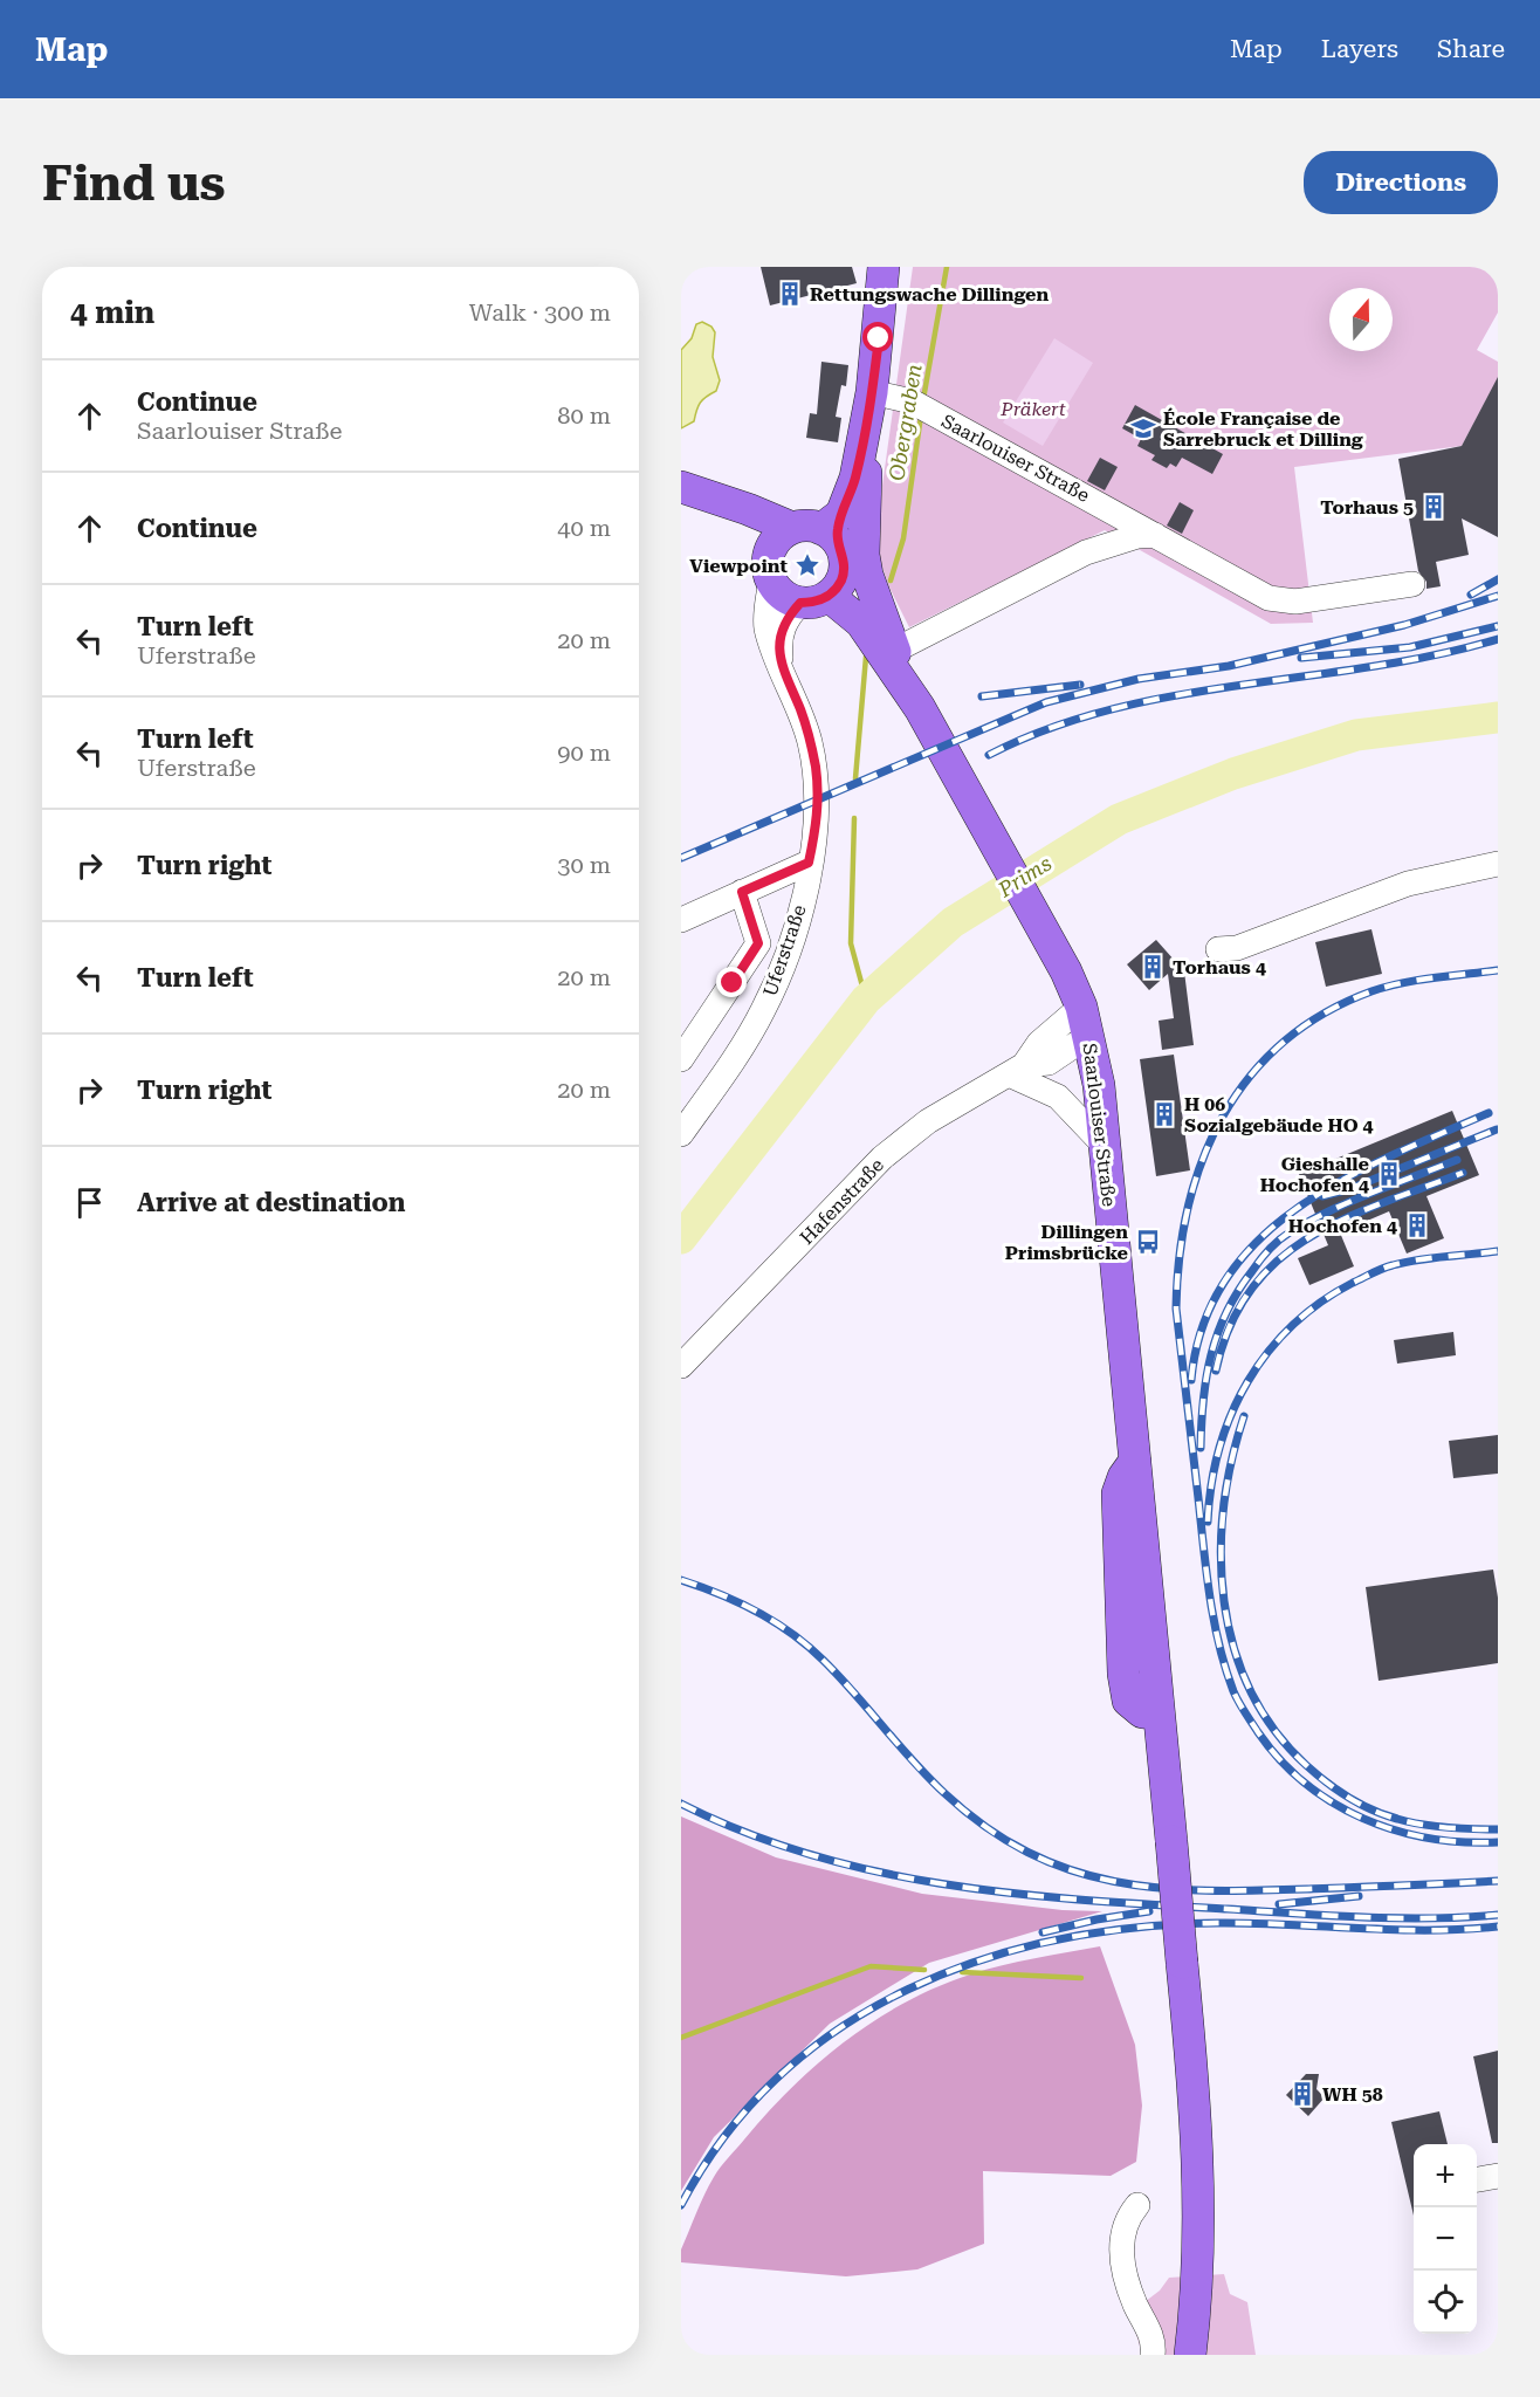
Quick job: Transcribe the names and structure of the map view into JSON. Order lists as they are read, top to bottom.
{
  "streets": {
    "main road": ["Saarlouiser Straße"],
    "street": ["Uferstraße", "Hafenstraße"]
  },
  "crossings": [
    ["Saarlouiser Straße", "Uferstraße"],
    ["Saarlouiser Straße", "Hafenstraße"]
  ],
  "water": ["Obergraben", "Prims"],
  "parks": ["Präkert"],
  "places": {
    "building": [
      "Rettungswache Dillingen",
      "Torhaus 5",
      "Torhaus 4",
      "H 06 Sozialgebäude HO 4",
      "Gieshalle Hochofen 4",
      "Hochofen 4",
      "WH 58"
    ],
    "school or university": ["École Française de Sarrebruck et Dilling"],
    "place": ["Viewpoint"],
    "bus stop": ["Dillingen Primsbrücke"]
  },
  "north": "top",
  "page": {
    "header": "Map",
    "nav": ["Map", "Layers", "Share"],
    "buttons": "Directions",
    "title": "Find us",
    "heading": ["4 min", "Walk · 300 m"],
    "list": [
      ["Continue", "Saarlouiser Straße", "80 m"],
      ["Continue", "40 m"],
      ["Turn left", "Uferstraße", "20 m"],
      ["Turn left", "Uferstraße", "90 m"],
      ["Turn right", "30 m"],
      ["Turn left", "20 m"],
      ["Turn right", "20 m"],
      "Arrive at destination"
    ],
    "map_buttons": ["+", "−"]
  }
}
